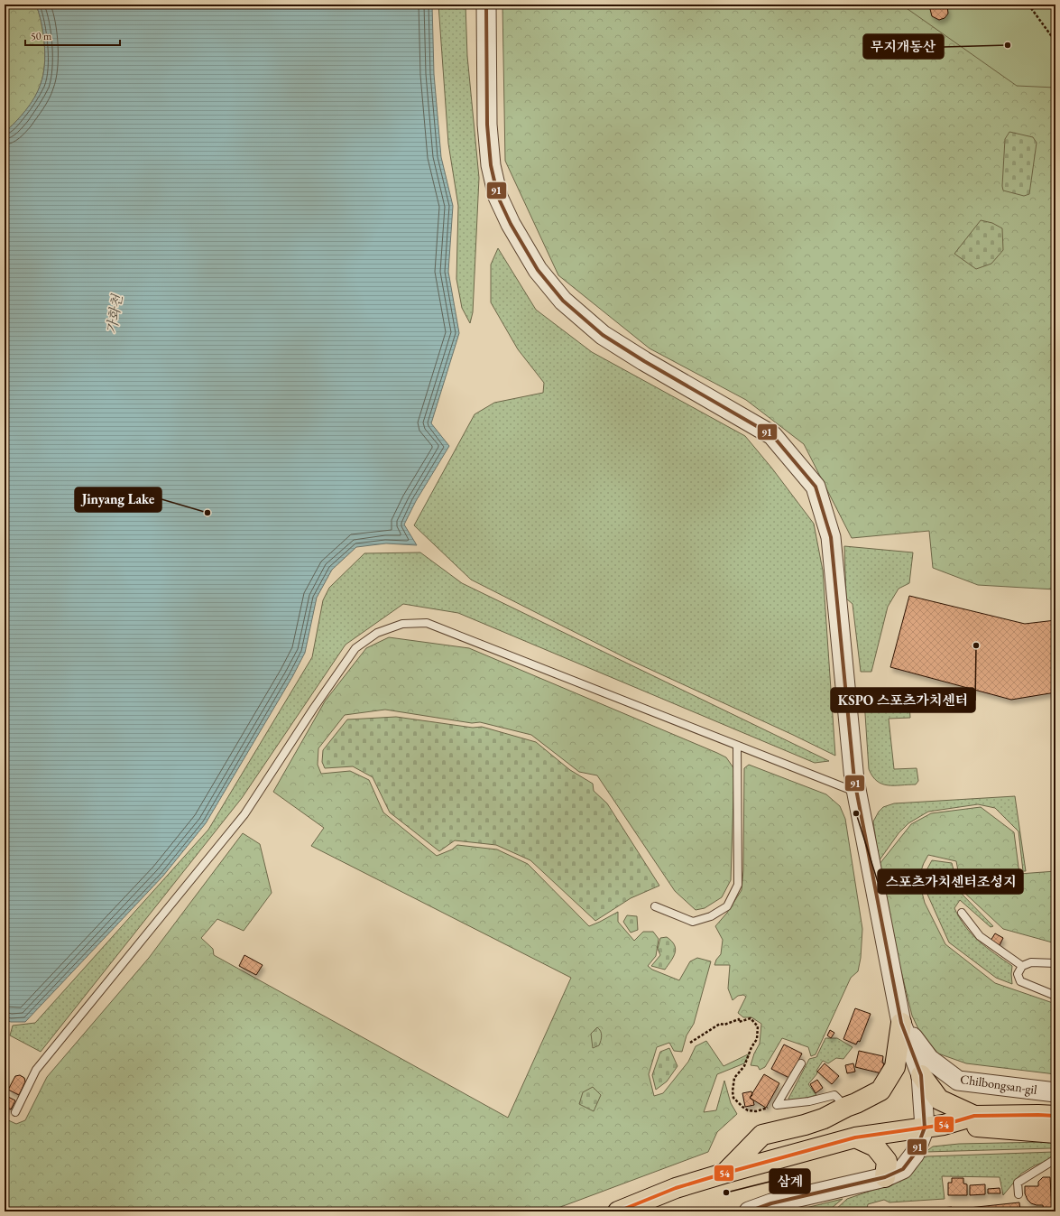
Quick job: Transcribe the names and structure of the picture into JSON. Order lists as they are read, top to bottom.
{
  "streets": {
    "street": ["Chilbongsan-gil"]
  },
  "water": ["가화천"],
  "places": [
    "무지개동산",
    "Jinyang Lake",
    "KSPO 스포츠가치센터",
    "스포츠가치센터조성지",
    "삼계"
  ],
  "lines": ["transit line 91", "transit line 54"],
  "scale_bar": "50 m"
}
